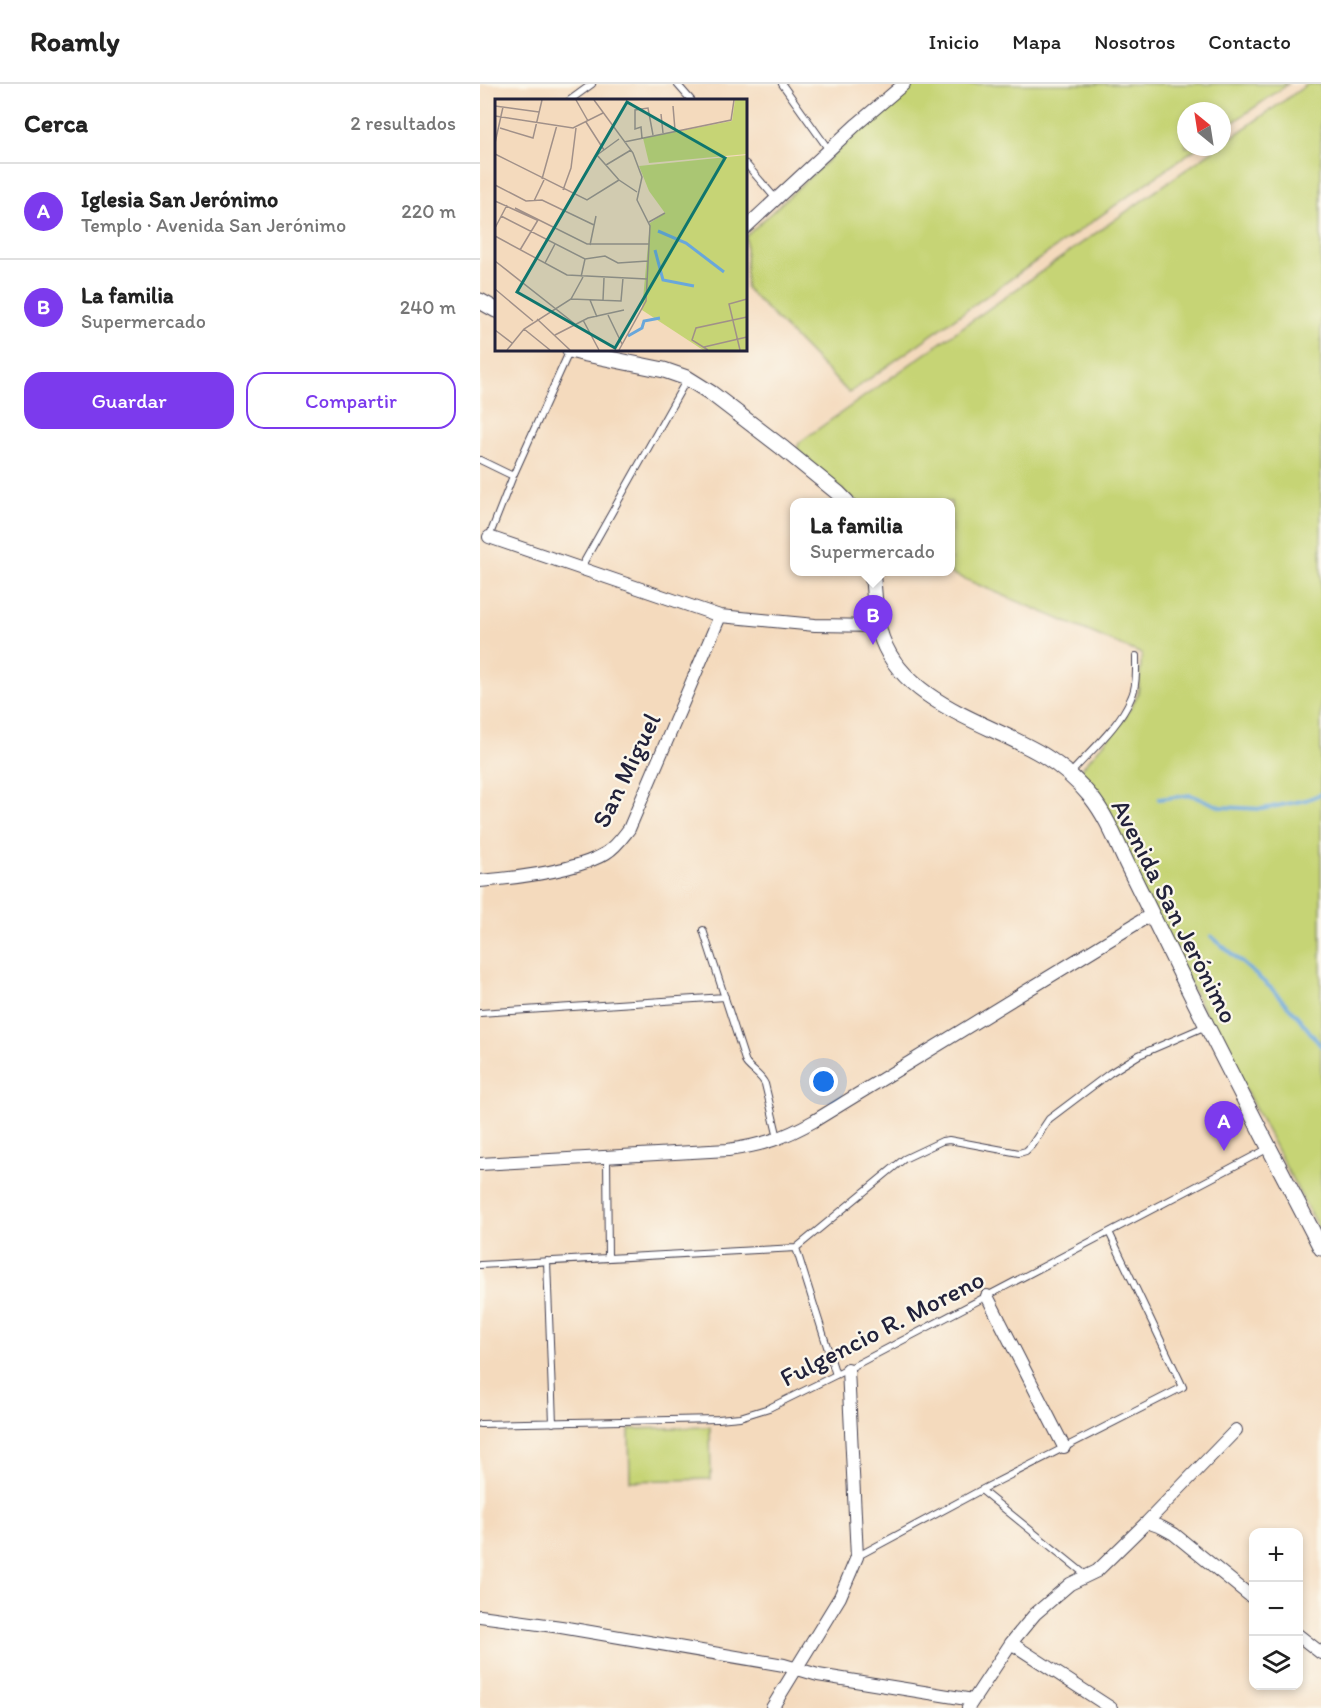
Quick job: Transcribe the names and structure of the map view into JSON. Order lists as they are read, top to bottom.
{
  "streets": {
    "street": ["San Miguel", "Avenida San Jerónimo"],
    "lane": ["Fulgencio R. Moreno"]
  },
  "crossings": [
    ["Avenida San Jerónimo", "Fulgencio R. Moreno"]
  ],
  "north": "top left",
  "page": {
    "header": "Roamly",
    "nav": [
      "Inicio",
      "Mapa",
      "Nosotros",
      "Contacto"
    ],
    "heading": ["Cerca", "2 resultados"],
    "list": [
      {
        "mark": "A",
        "name": "Iglesia San Jerónimo",
        "note": "Templo · Avenida San Jerónimo",
        "value": "220 m"
      },
      {
        "mark": "B",
        "name": "La familia",
        "note": "Supermercado",
        "value": "240 m"
      }
    ],
    "buttons": ["Guardar", "Compartir"],
    "popup": ["La familia", "Supermercado"],
    "pins": ["B", "A"],
    "map_buttons": ["+", "−"]
  }
}
